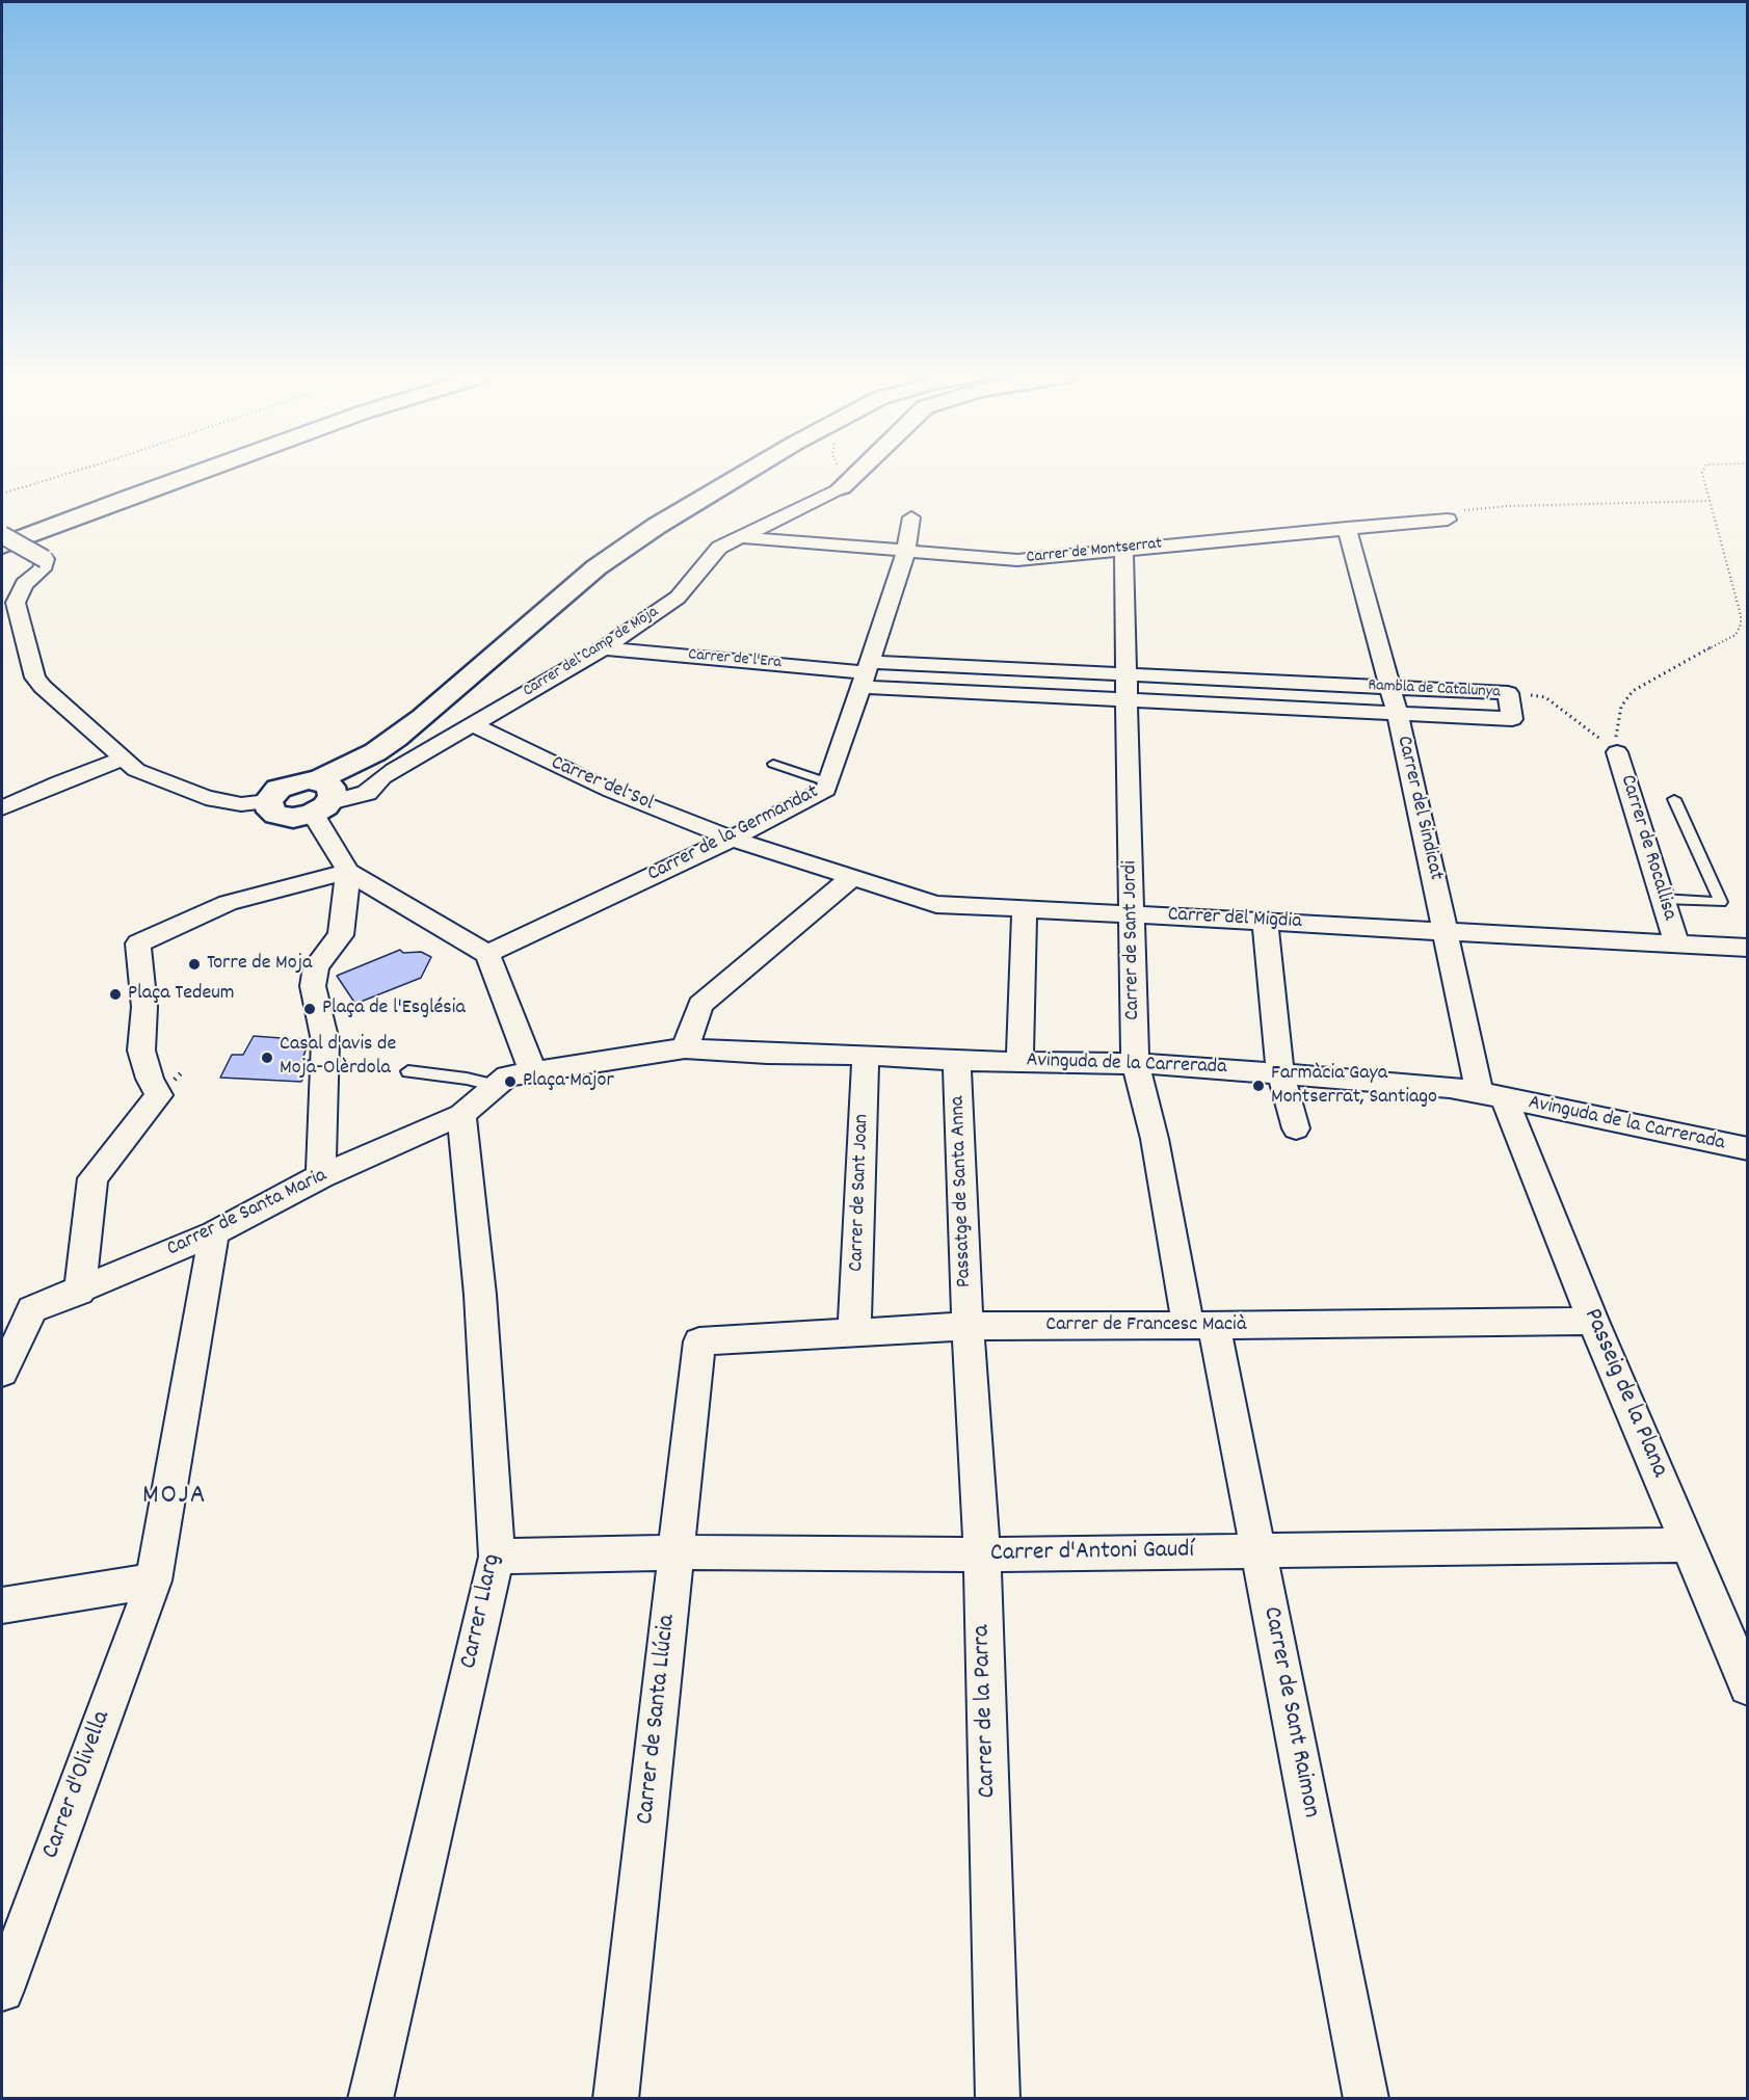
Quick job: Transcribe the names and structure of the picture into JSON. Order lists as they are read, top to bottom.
{
  "streets": {
    "street": [
      "Carrer de Montserrat",
      "Carrer del Camp de Moja",
      "Carrer de l'Era",
      "Rambla de Catalunya",
      "Carrer del Sol",
      "Carrer del Sindicat",
      "Carrer de la Germandat",
      "Carrer de Rocallisa",
      "Carrer del Migdia",
      "Carrer de Sant Jordi",
      "Avinguda de la Carrerada",
      "Passatge de Santa Anna",
      "Carrer de Sant Joan",
      "Carrer de Santa Maria",
      "Carrer de Francesc Macià",
      "Passeig de la Plana",
      "Carrer d'Antoni Gaudí",
      "Carrer Llarg",
      "Carrer de la Parra",
      "Carrer de Sant Raimon",
      "Carrer de Santa Llúcia",
      "Carrer d'Olivella"
    ]
  },
  "crossings": [
    ["Carrer de Montserrat", "Carrer del Camp de Moja"],
    ["Carrer de Montserrat", "Carrer del Sindicat"],
    ["Carrer de Montserrat", "Carrer de la Germandat"],
    ["Carrer de Montserrat", "Carrer de Sant Jordi"],
    ["Carrer del Camp de Moja", "Carrer de l'Era"],
    ["Carrer del Camp de Moja", "Carrer del Sol"],
    ["Carrer de l'Era", "Rambla de Catalunya"],
    ["Carrer de l'Era", "Carrer de la Germandat"],
    ["Rambla de Catalunya", "Carrer del Sindicat"],
    ["Rambla de Catalunya", "Carrer de la Germandat"],
    ["Rambla de Catalunya", "Carrer de Sant Jordi"],
    ["Carrer del Sol", "Carrer de la Germandat"],
    ["Carrer del Sol", "Carrer del Migdia"],
    ["Carrer del Sindicat", "Carrer del Migdia"],
    ["Carrer del Sindicat", "Avinguda de la Carrerada"],
    ["Carrer del Sindicat", "Passeig de la Plana"],
    ["Carrer de la Germandat", "Carrer del Migdia"],
    ["Carrer de Rocallisa", "Carrer del Migdia"],
    ["Carrer del Migdia", "Carrer de Sant Jordi"],
    ["Carrer de Sant Jordi", "Avinguda de la Carrerada"],
    ["Carrer de Sant Jordi", "Carrer de Francesc Macià"],
    ["Carrer de Sant Jordi", "Carrer de Sant Raimon"],
    ["Avinguda de la Carrerada", "Passatge de Santa Anna"],
    ["Avinguda de la Carrerada", "Carrer de Sant Joan"],
    ["Avinguda de la Carrerada", "Passeig de la Plana"],
    ["Passatge de Santa Anna", "Carrer de Francesc Macià"],
    ["Passatge de Santa Anna", "Carrer de la Parra"],
    ["Carrer de Sant Joan", "Carrer de Francesc Macià"],
    ["Carrer de Santa Maria", "Carrer Llarg"],
    ["Carrer de Santa Maria", "Carrer d'Olivella"],
    ["Carrer de Francesc Macià", "Passeig de la Plana"],
    ["Carrer de Francesc Macià", "Carrer de la Parra"],
    ["Carrer de Francesc Macià", "Carrer de Sant Raimon"],
    ["Carrer de Francesc Macià", "Carrer de Santa Llúcia"],
    ["Passeig de la Plana", "Carrer d'Antoni Gaudí"],
    ["Carrer d'Antoni Gaudí", "Carrer Llarg"],
    ["Carrer d'Antoni Gaudí", "Carrer de la Parra"],
    ["Carrer d'Antoni Gaudí", "Carrer de Sant Raimon"],
    ["Carrer d'Antoni Gaudí", "Carrer de Santa Llúcia"]
  ],
  "districts": ["MOJA"],
  "places": [
    "Torre de Moja",
    "Plaça Tedeum",
    "Plaça de l'Església",
    "Casal d'avis de Moja-Olèrdola",
    "Plaça Major",
    "Farmàcia Gaya Montserrat, Santiago"
  ]
}
